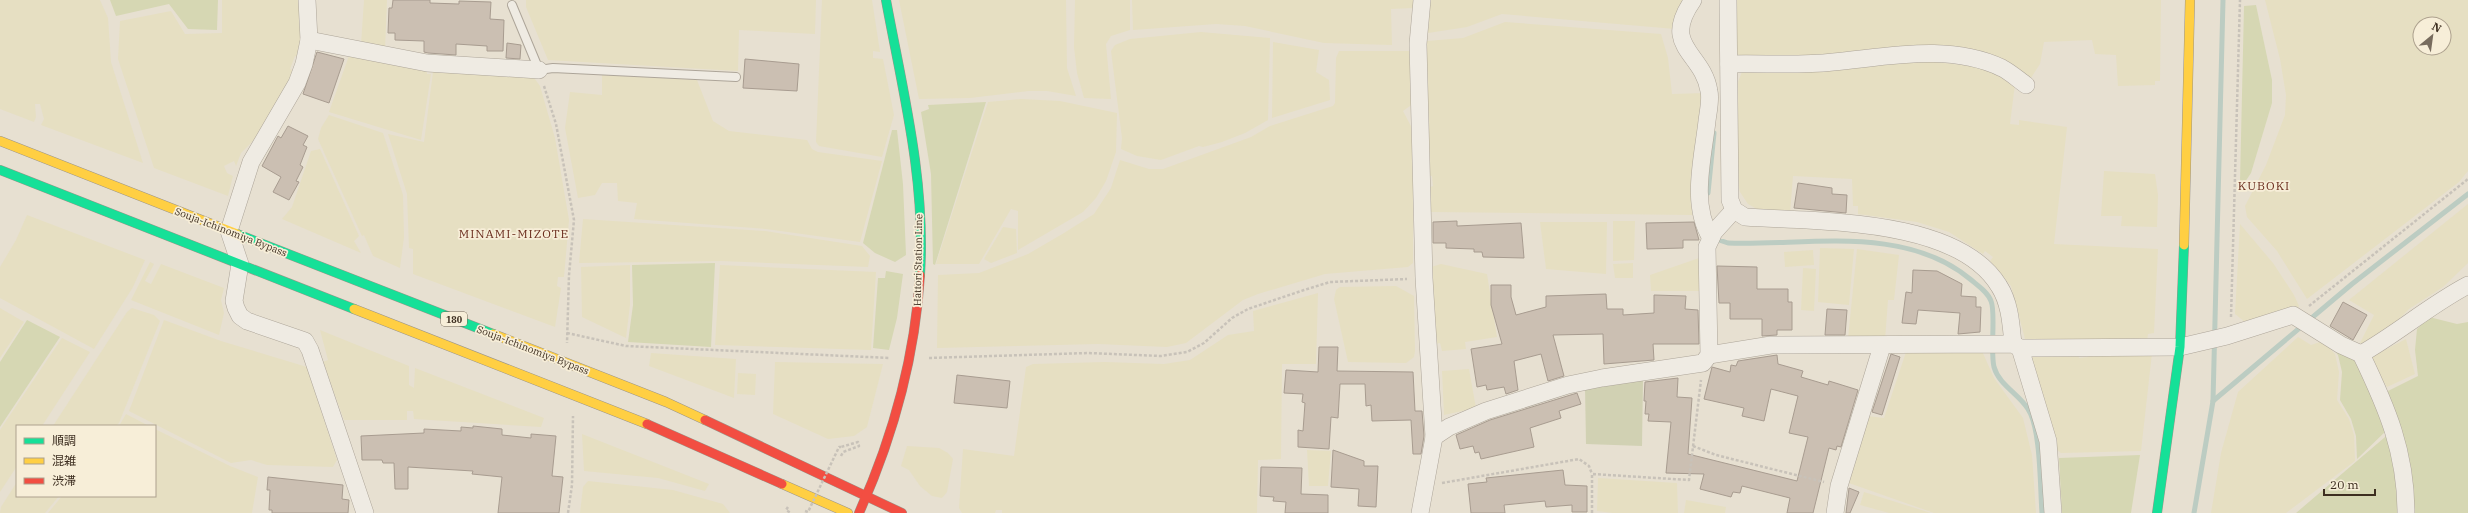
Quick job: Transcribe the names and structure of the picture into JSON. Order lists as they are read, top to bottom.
{
  "streets": {
    "main road": ["Souja-Ichinomiya Bypass", "Hattori Station Line", "180"]
  },
  "crossings": [
    ["Souja-Ichinomiya Bypass", "Hattori Station Line"]
  ],
  "districts": ["KUBOKI", "MINAMI-MIZOTE"],
  "legend": ["順調", "混雑", "渋滞"],
  "scale_bar": "20 m",
  "north": "top right"
}
